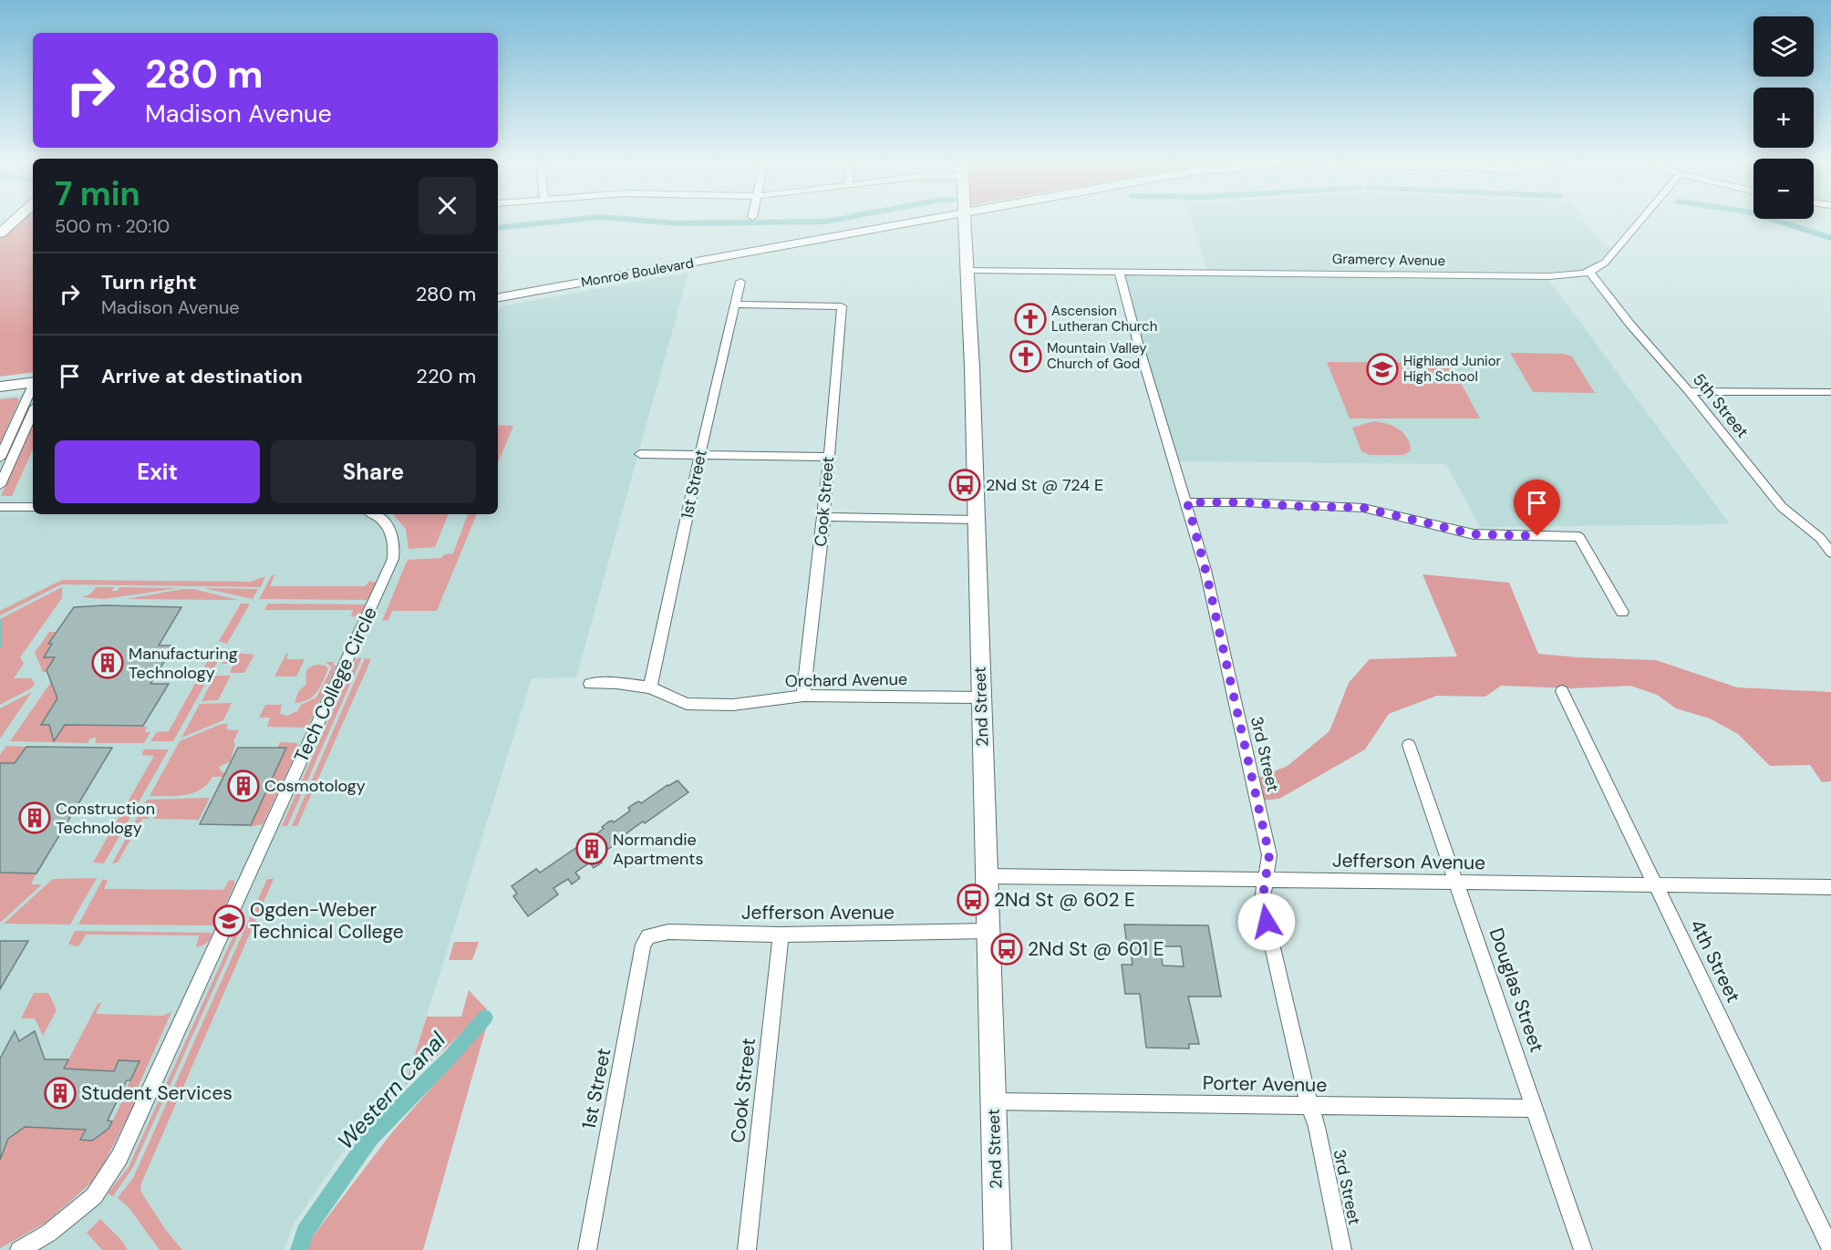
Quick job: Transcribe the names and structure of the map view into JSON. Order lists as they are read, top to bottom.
{
  "streets": {
    "main road": ["Monroe Boulevard", "2nd Street"],
    "street": [
      "Gramercy Avenue",
      "5th Street",
      "1st Street",
      "Cook Street",
      "Orchard Avenue",
      "Tech College Circle",
      "3rd Street",
      "Jefferson Avenue",
      "4th Street",
      "Douglas Street",
      "Porter Avenue"
    ]
  },
  "crossings": [
    ["Gramercy Avenue", "5th Street"],
    ["Gramercy Avenue", "2nd Street"],
    ["Gramercy Avenue", "3rd Street"],
    ["1st Street", "Cook Street"],
    ["1st Street", "Orchard Avenue"],
    ["1st Street", "Jefferson Avenue"],
    ["Cook Street", "Orchard Avenue"],
    ["Cook Street", "Jefferson Avenue"],
    ["Orchard Avenue", "2nd Street"],
    ["2nd Street", "Jefferson Avenue"],
    ["2nd Street", "Porter Avenue"],
    ["3rd Street", "Jefferson Avenue"],
    ["3rd Street", "Porter Avenue"],
    ["Jefferson Avenue", "4th Street"],
    ["Jefferson Avenue", "Douglas Street"],
    ["Douglas Street", "Porter Avenue"]
  ],
  "water": ["Western Canal"],
  "places": {
    "church": ["Ascension Lutheran Church", "Mountain Valley Church of God"],
    "school or university": ["Highland Junior High School", "Ogden-Weber Technical College"],
    "bus stop": ["2Nd St @ 724 E", "2Nd St @ 602 E", "2Nd St @ 601 E"],
    "building": [
      "Manufacturing Technology",
      "Cosmotology",
      "Construction Technology",
      "Normandie Apartments",
      "Student Services"
    ]
  },
  "page": {
    "map_buttons": ["+", "−"],
    "turn": ["280 m", "Madison Avenue"],
    "heading": ["7 min", "500 m · 20:10"],
    "list": [
      {
        "name": "Turn right",
        "note": "Madison Avenue",
        "value": "280 m"
      },
      {
        "name": "Arrive at destination",
        "value": "220 m"
      }
    ],
    "buttons": ["Exit", "Share"]
  }
}
